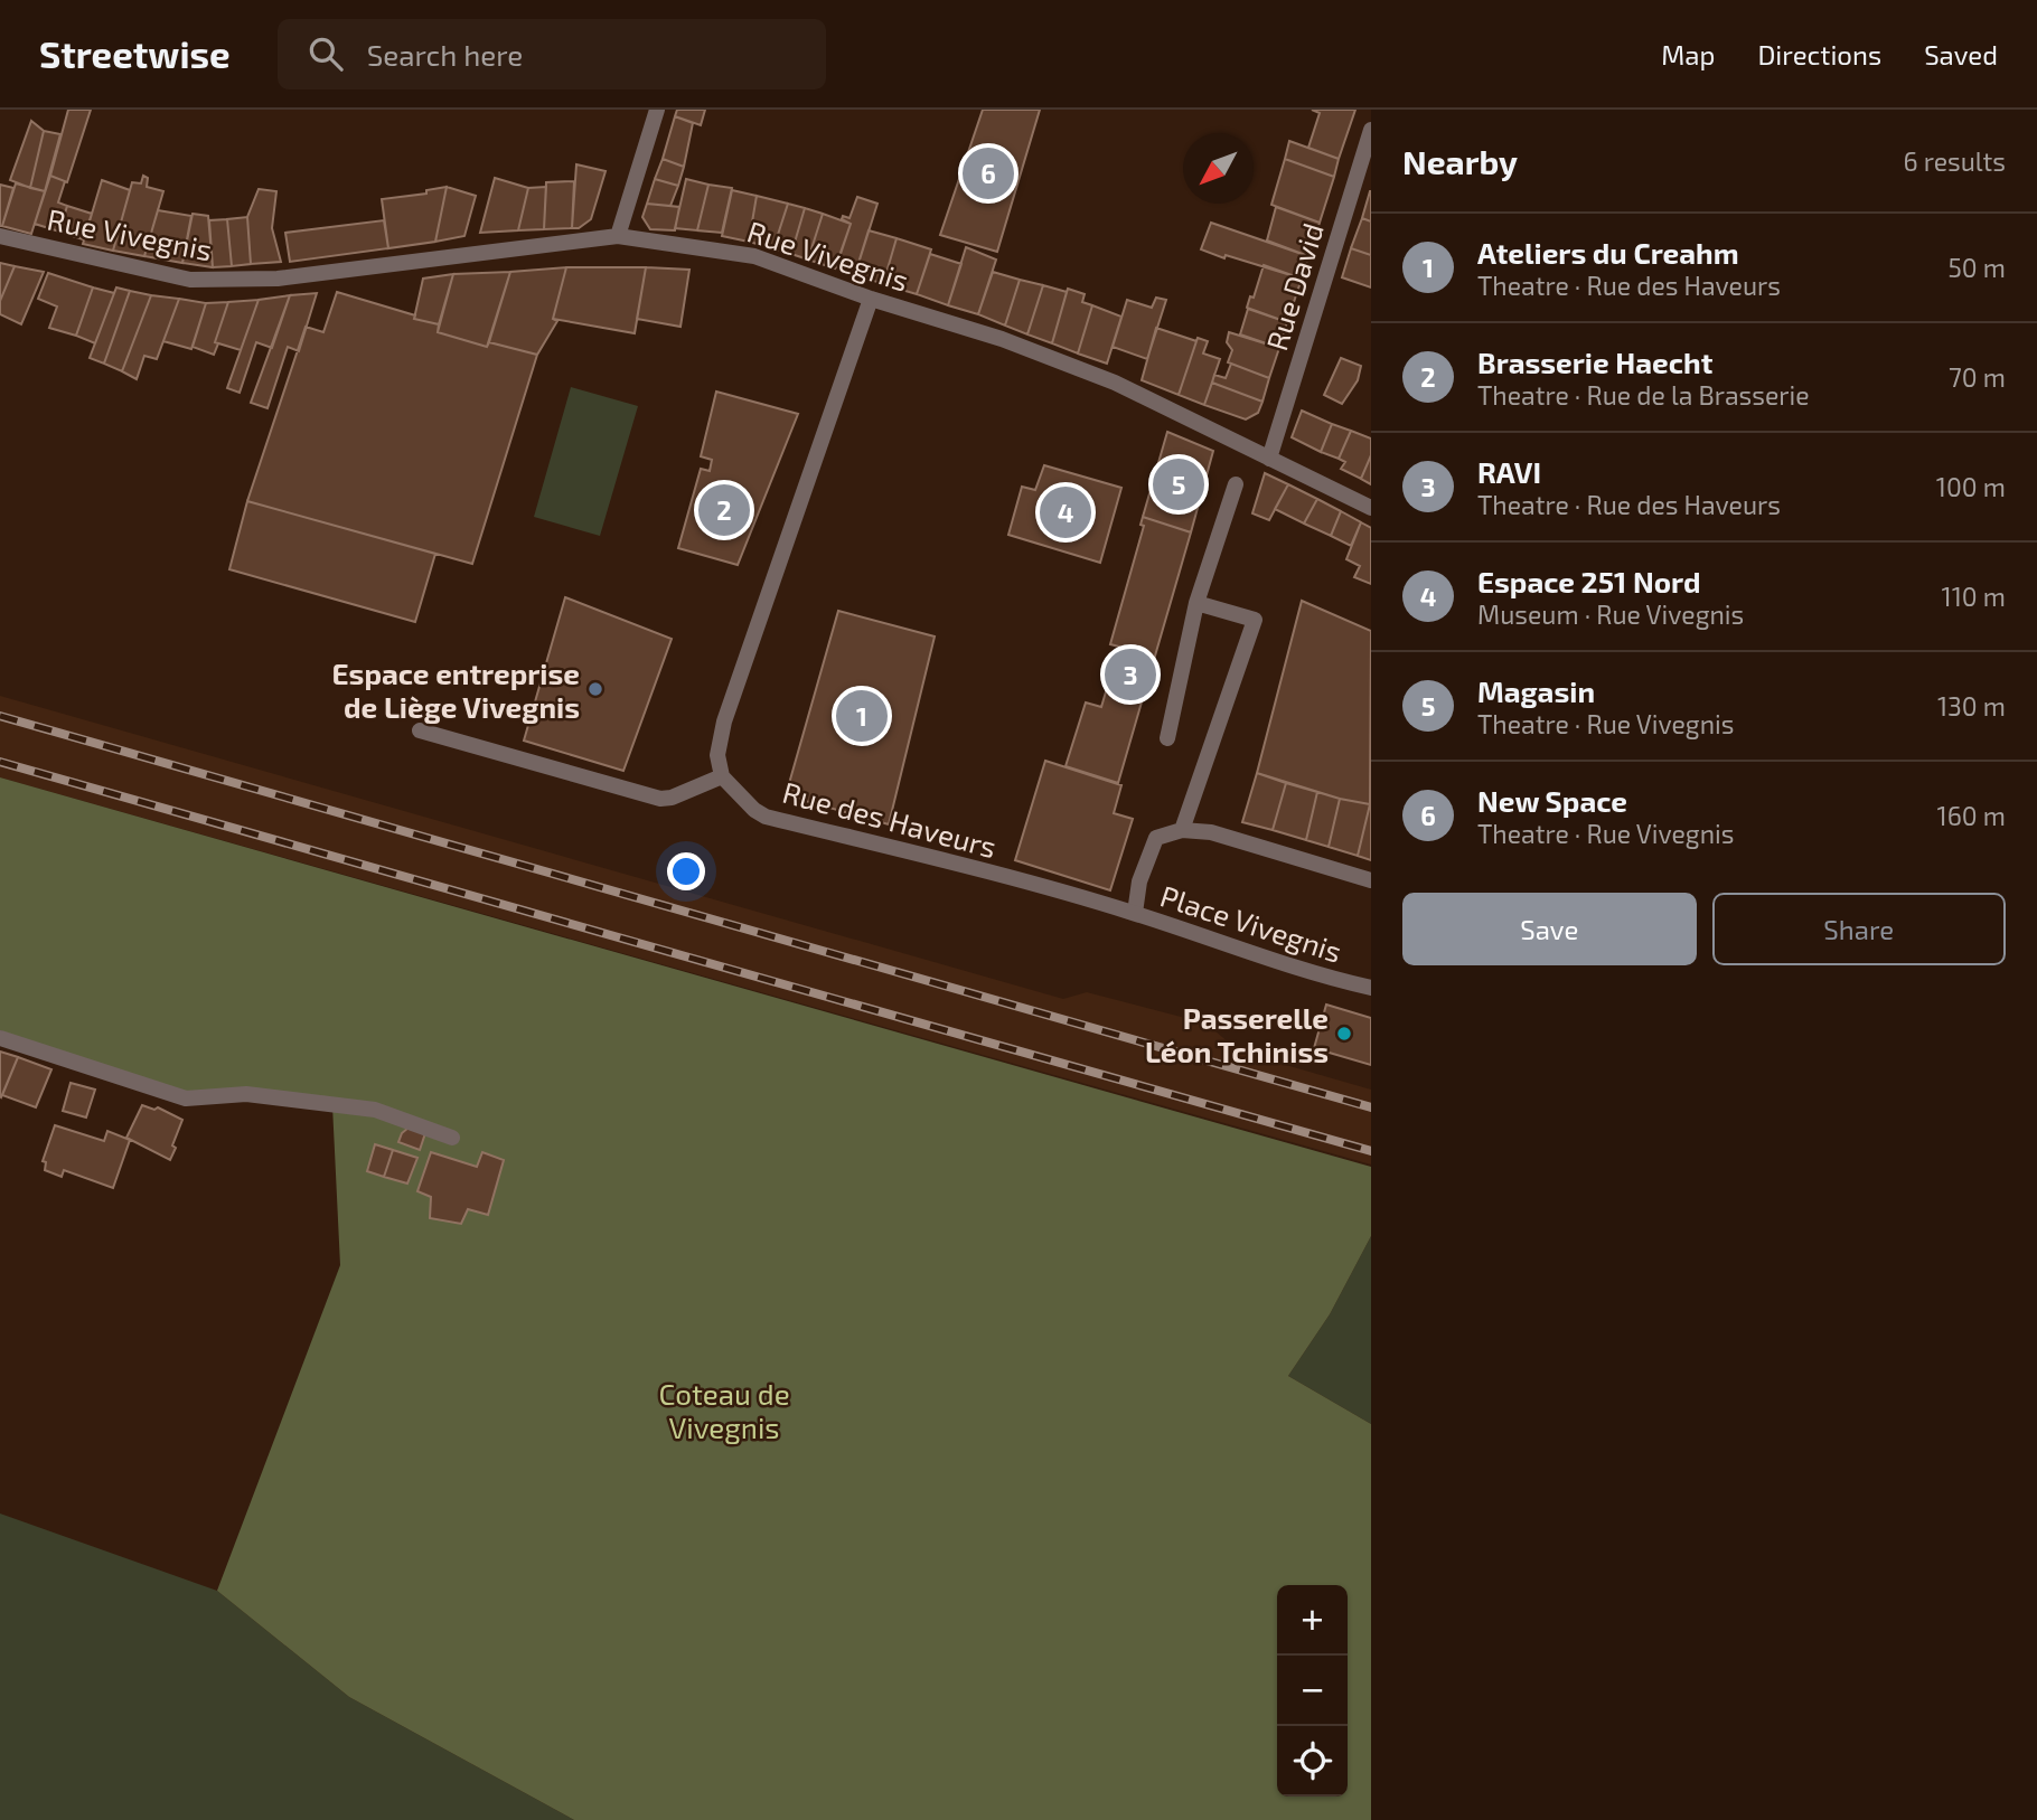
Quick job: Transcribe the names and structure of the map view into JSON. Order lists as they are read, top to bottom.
{
  "streets": {
    "street": [
      "Rue Vivegnis",
      "Rue David",
      "Rue des Haveurs",
      "Place Vivegnis"
    ]
  },
  "crossings": [
    ["Rue Vivegnis", "Rue David"],
    ["Rue des Haveurs", "Place Vivegnis"]
  ],
  "parks": ["Coteau de Vivegnis"],
  "places": ["Espace entreprise de Liège Vivegnis", "Passerelle Léon Tchiniss"],
  "north": "bottom left",
  "page": {
    "header": "Streetwise",
    "search": "Search here",
    "nav": ["Map", "Directions", "Saved"],
    "heading": ["Nearby", "6 results"],
    "pins": [
      "6",
      "5",
      "2",
      "4",
      "3",
      "1"
    ],
    "list": [
      {
        "mark": "1",
        "name": "Ateliers du Creahm",
        "note": "Theatre · Rue des Haveurs",
        "value": "50 m"
      },
      {
        "mark": "2",
        "name": "Brasserie Haecht",
        "note": "Theatre · Rue de la Brasserie",
        "value": "70 m"
      },
      {
        "mark": "3",
        "name": "RAVI",
        "note": "Theatre · Rue des Haveurs",
        "value": "100 m"
      },
      {
        "mark": "4",
        "name": "Espace 251 Nord",
        "note": "Museum · Rue Vivegnis",
        "value": "110 m"
      },
      {
        "mark": "5",
        "name": "Magasin",
        "note": "Theatre · Rue Vivegnis",
        "value": "130 m"
      },
      {
        "mark": "6",
        "name": "New Space",
        "note": "Theatre · Rue Vivegnis",
        "value": "160 m"
      }
    ],
    "buttons": ["Save", "Share"],
    "map_buttons": ["+", "−"]
  }
}
